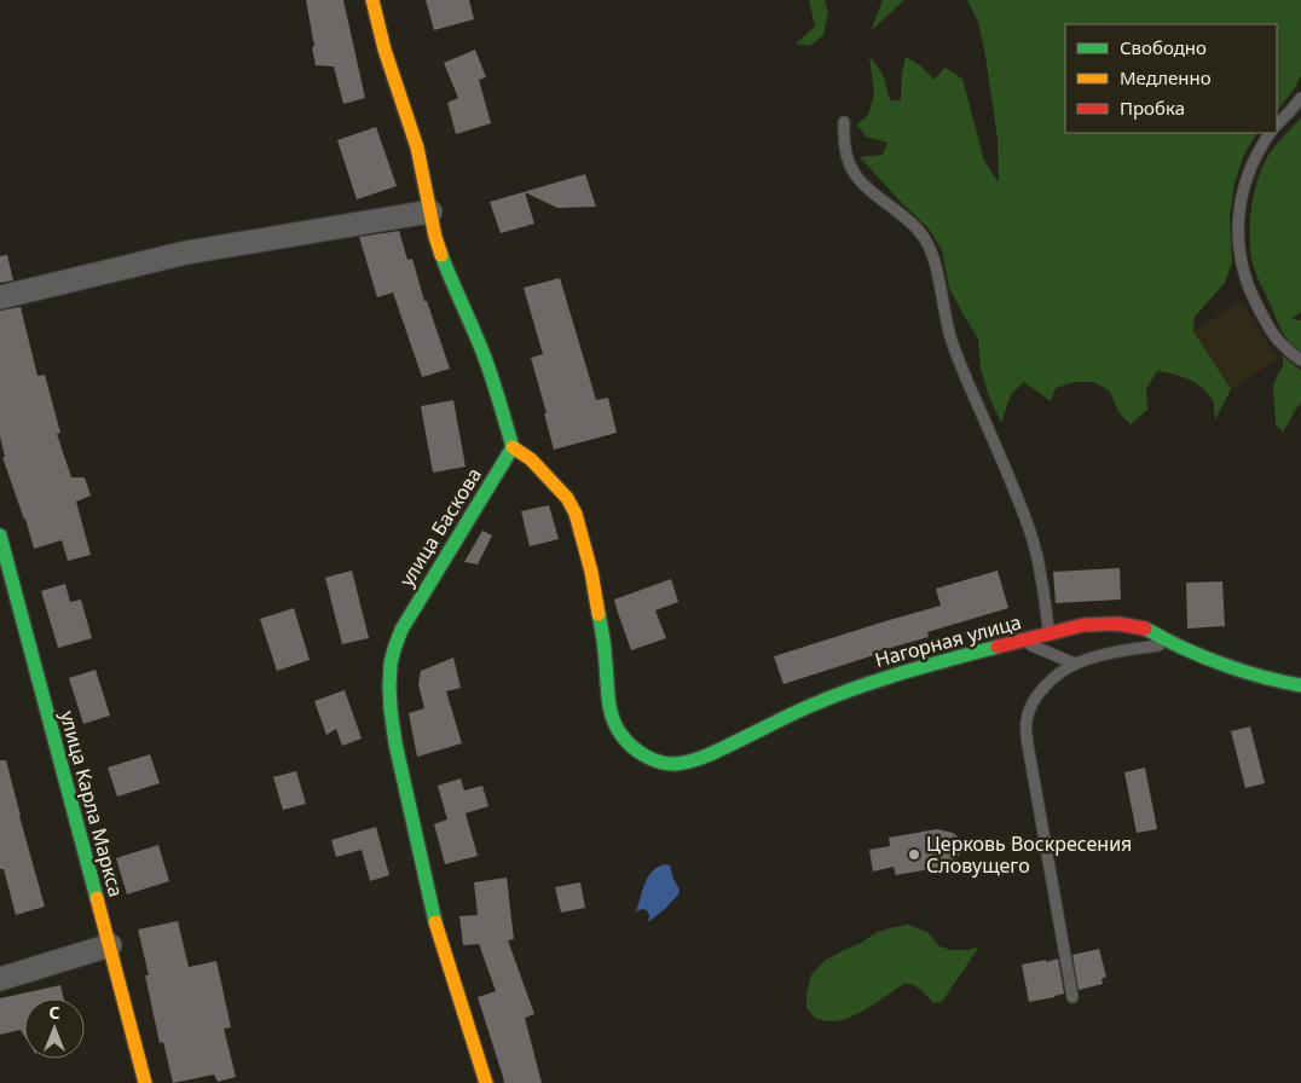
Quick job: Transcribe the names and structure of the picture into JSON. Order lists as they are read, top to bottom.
{
  "streets": {
    "street": ["улица Баскова", "Нагорная улица", "улица Карла Маркса"]
  },
  "crossings": [
    ["улица Баскова", "Нагорная улица"]
  ],
  "places": ["Церковь Воскресения Словущего"],
  "legend": ["Свободно", "Медленно", "Пробка"],
  "north": "top"
}
